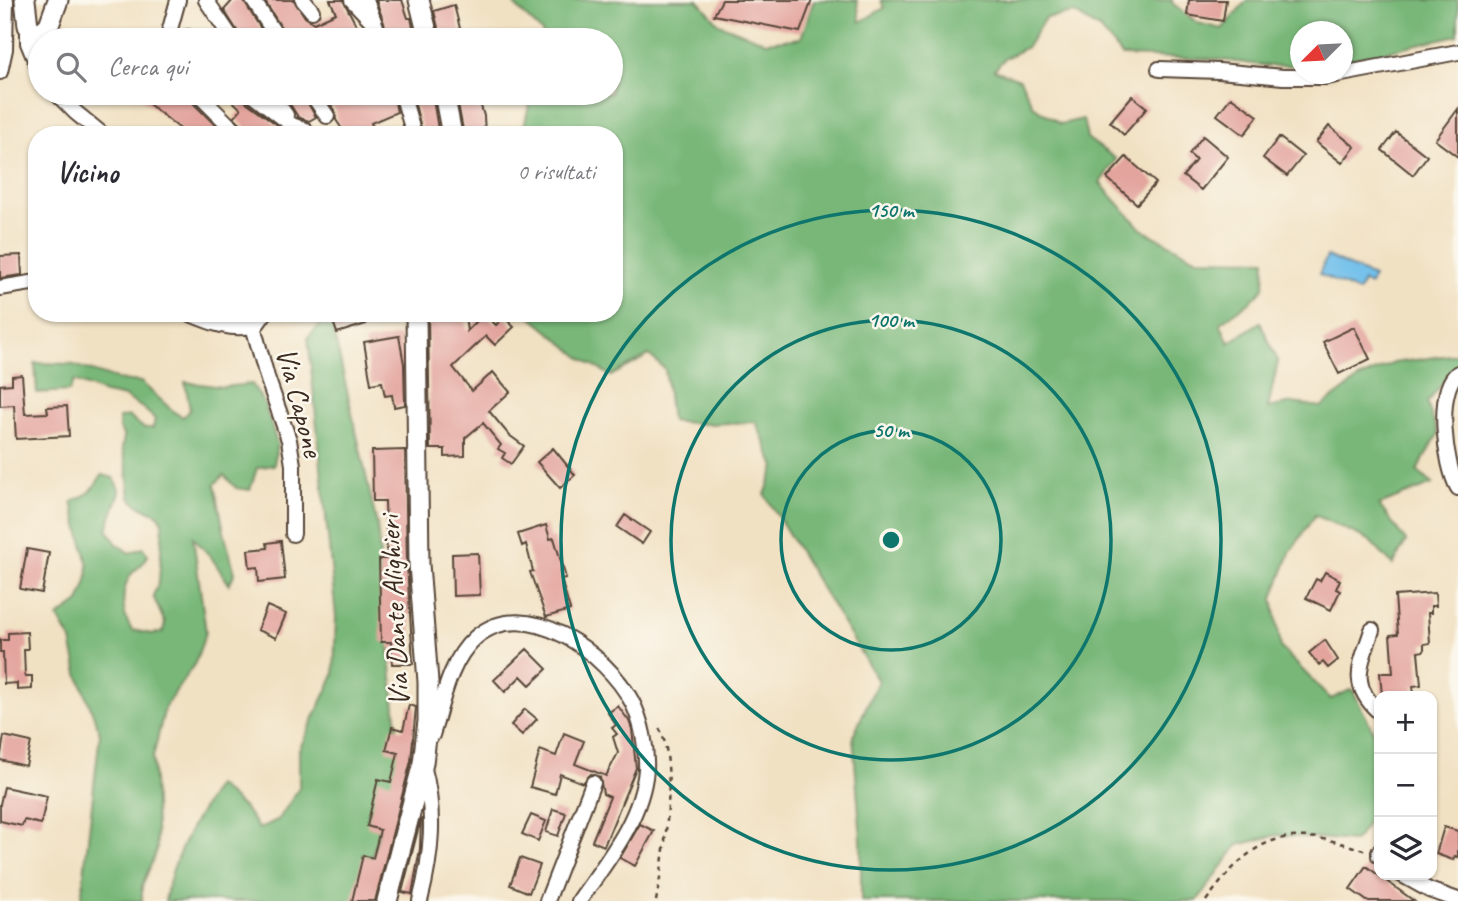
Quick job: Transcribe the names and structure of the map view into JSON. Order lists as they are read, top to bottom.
{
  "streets": {
    "main road": ["Via Dante Alighieri"],
    "street": ["Via Capone"]
  },
  "north": "bottom left",
  "page": {
    "search": "Cerca qui",
    "heading": ["Vicino", "0 risultati"],
    "map_buttons": ["+", "−"]
  },
  "rings": ["150 m", "100 m", "50 m"]
}
